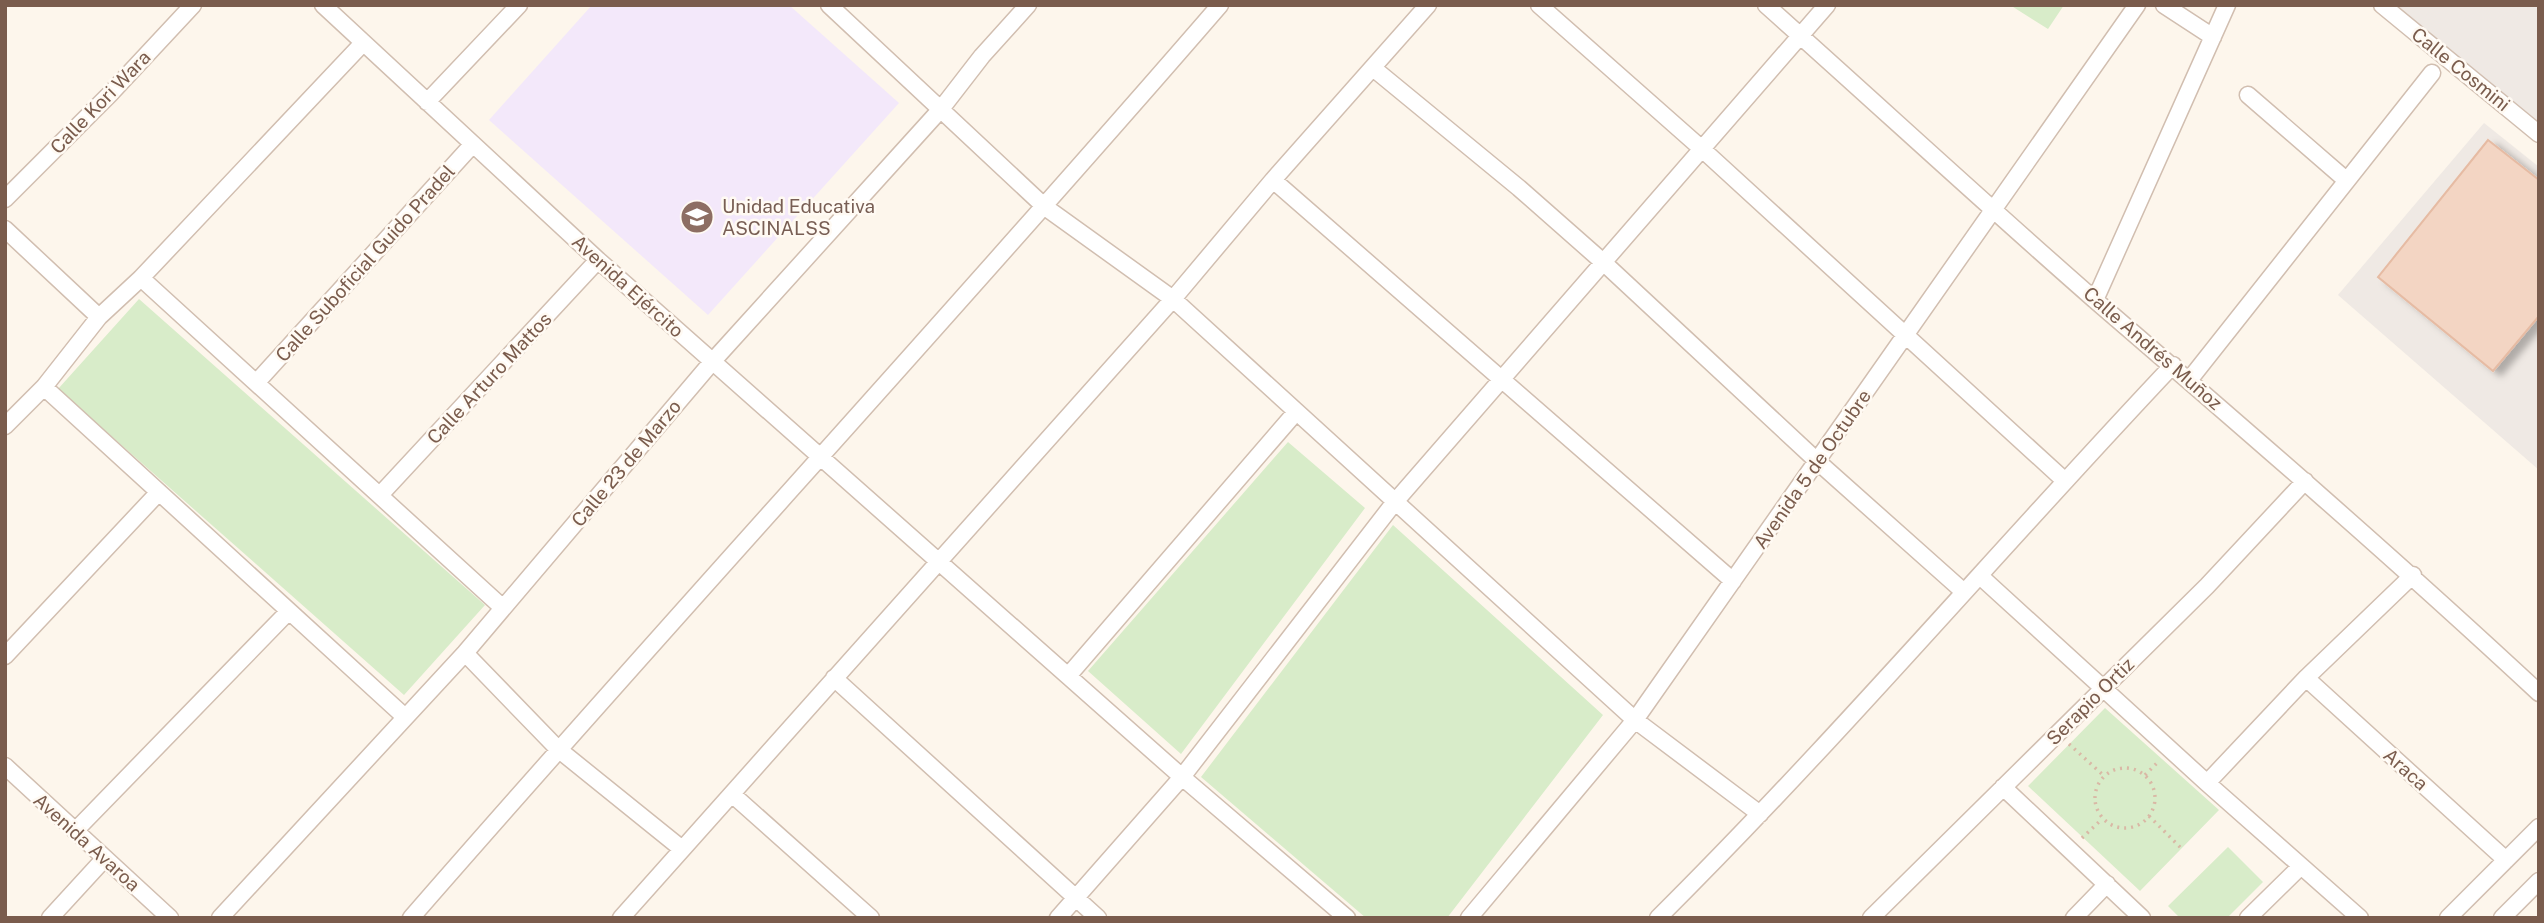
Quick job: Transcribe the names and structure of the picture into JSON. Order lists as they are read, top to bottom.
{
  "streets": {
    "street": [
      "Calle Cosmini",
      "Calle Kori Wara",
      "Calle Suboficial Guido Pradel",
      "Avenida Ejército",
      "Calle Andrés Muñoz",
      "Calle Arturo Mattos",
      "Calle 23 de Marzo",
      "Avenida 5 de Octubre",
      "Serapio Ortiz",
      "Araca",
      "Avenida Avaroa"
    ]
  },
  "crossings": [
    ["Calle Suboficial Guido Pradel", "Avenida Ejército"],
    ["Avenida Ejército", "Calle Arturo Mattos"],
    ["Avenida Ejército", "Calle 23 de Marzo"],
    ["Calle Andrés Muñoz", "Avenida 5 de Octubre"],
    ["Calle Andrés Muñoz", "Serapio Ortiz"]
  ],
  "places": {
    "school or university": ["Unidad Educativa ASCINALSS"]
  }
}
